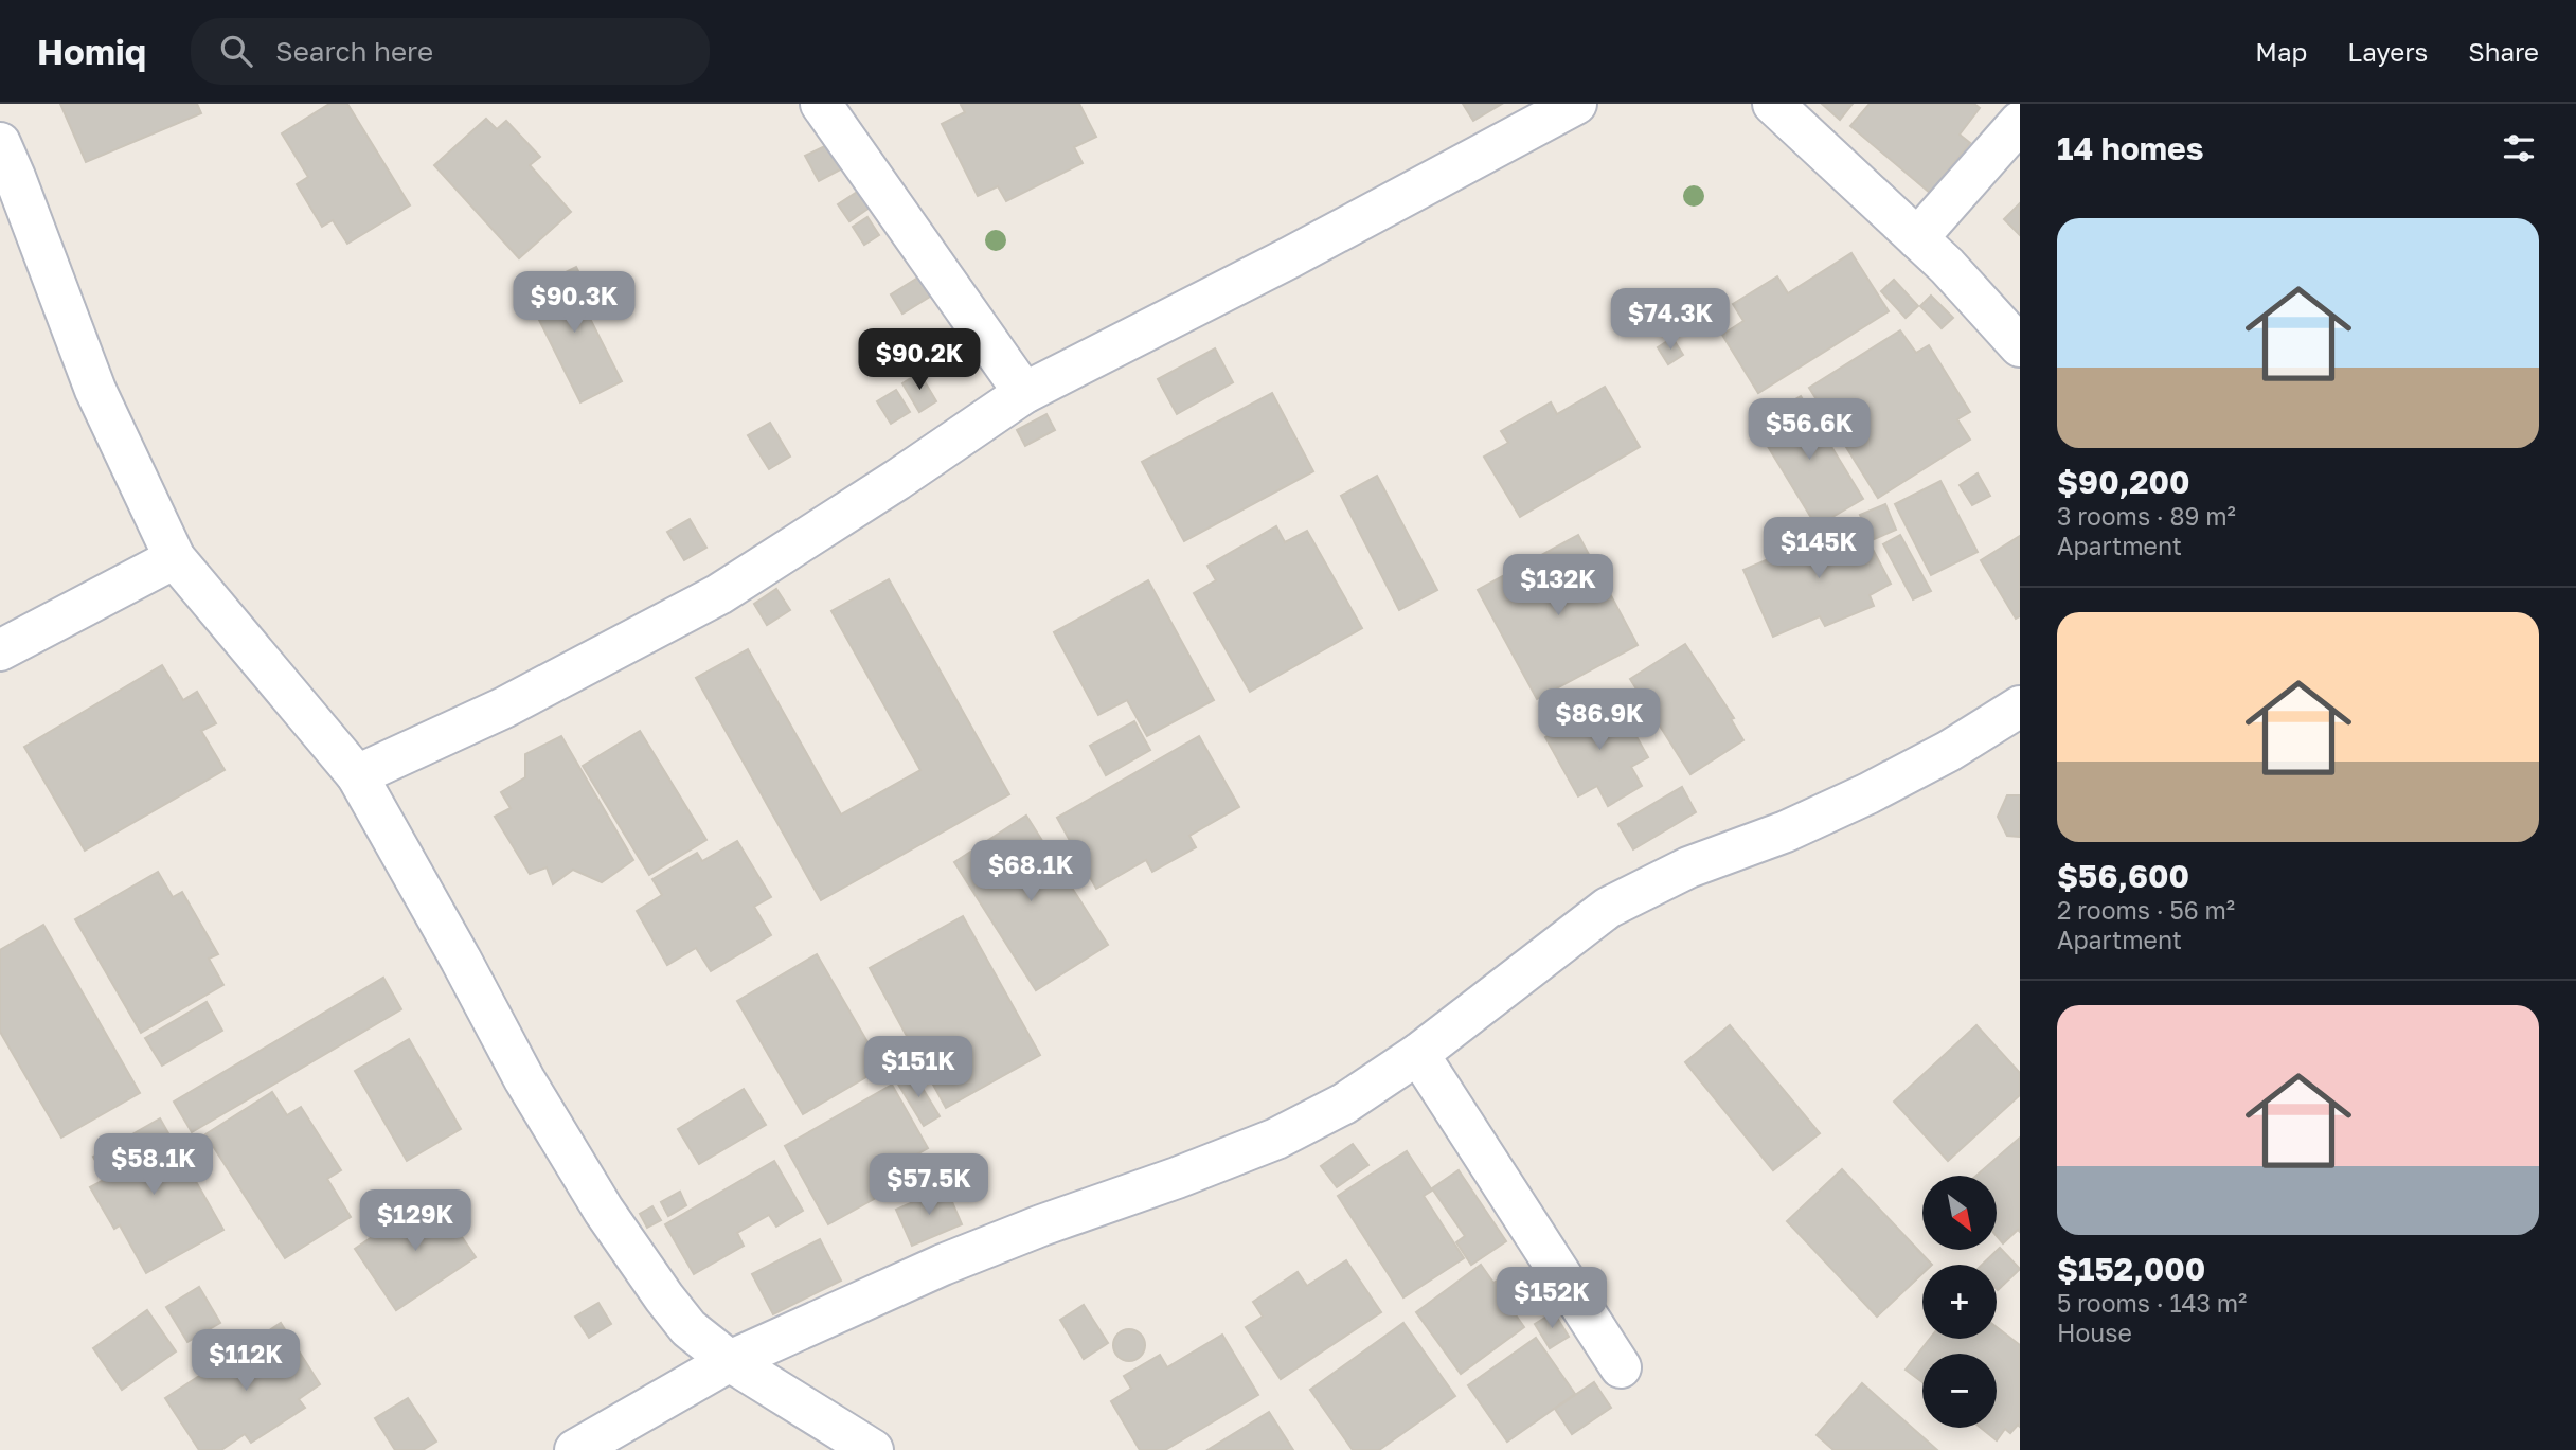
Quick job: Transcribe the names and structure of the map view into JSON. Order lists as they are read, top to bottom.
{
  "north": "bottom right",
  "page": {
    "header": "Homiq",
    "search": "Search here",
    "nav": ["Map", "Layers", "Share"],
    "heading": "14 homes",
    "list": [
      {
        "name": "$90,200",
        "note": "3 rooms · 89 m² · Apartment"
      },
      {
        "name": "$56,600",
        "note": "2 rooms · 56 m² · Apartment"
      },
      {
        "name": "$152,000",
        "note": "5 rooms · 143 m² · House"
      }
    ],
    "price": [
      "$90.3K",
      "$74.3K",
      "$90.2K",
      "$56.6K",
      "$145K",
      "$132K",
      "$86.9K",
      "$68.1K",
      "$151K",
      "$58.1K",
      "$57.5K",
      "$129K",
      "$152K",
      "$112K"
    ],
    "map_buttons": ["+", "−"]
  }
}
